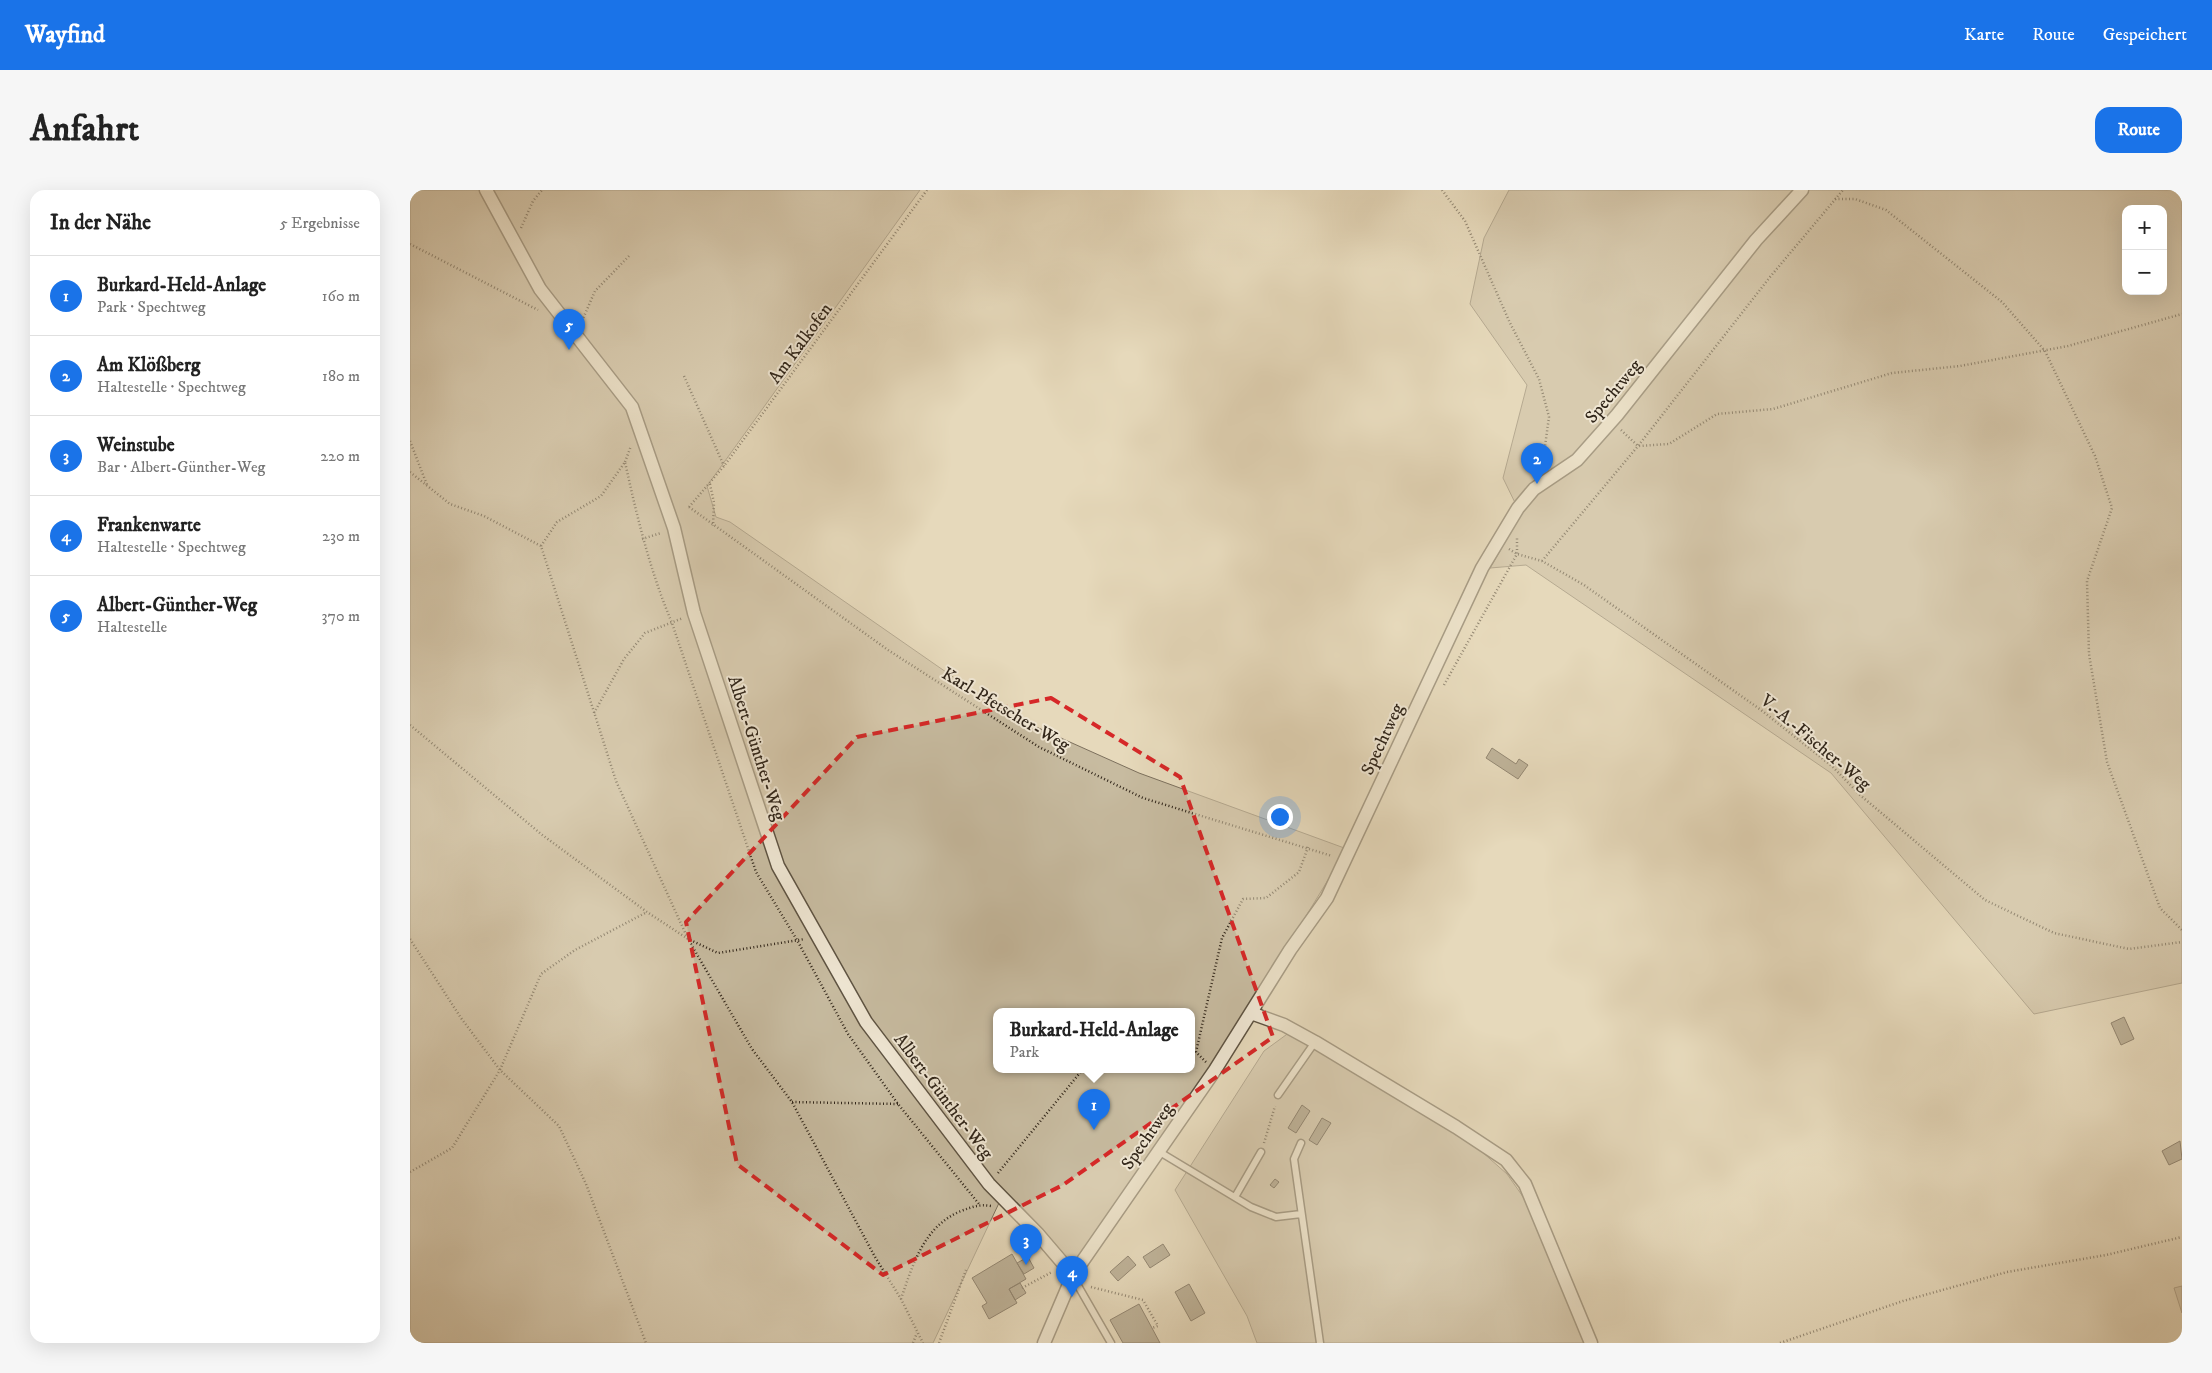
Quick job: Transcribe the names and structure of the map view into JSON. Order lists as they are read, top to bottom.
{
  "streets": {
    "street": ["Spechtweg", "Albert-Günther-Weg"],
    "path": ["Am Kalkofen", "Karl-Pfetscher-Weg", "V.-A.-Fischer-Weg"]
  },
  "crossings": [
    ["Am Kalkofen", "Karl-Pfetscher-Weg"],
    ["Spechtweg", "Karl-Pfetscher-Weg"],
    ["Spechtweg", "Albert-Günther-Weg"]
  ],
  "page": {
    "header": "Wayfind",
    "nav": ["Karte", "Route", "Gespeichert"],
    "buttons": "Route",
    "title": "Anfahrt",
    "heading": ["In der Nähe", "5 Ergebnisse"],
    "map_buttons": ["+", "−"],
    "list": [
      {
        "mark": "1",
        "name": "Burkard-Held-Anlage",
        "note": "Park · Spechtweg",
        "value": "160 m"
      },
      {
        "mark": "2",
        "name": "Am Klößberg",
        "note": "Haltestelle · Spechtweg",
        "value": "180 m"
      },
      {
        "mark": "3",
        "name": "Weinstube",
        "note": "Bar · Albert-Günther-Weg",
        "value": "220 m"
      },
      {
        "mark": "4",
        "name": "Frankenwarte",
        "note": "Haltestelle · Spechtweg",
        "value": "230 m"
      },
      {
        "mark": "5",
        "name": "Albert-Günther-Weg",
        "note": "Haltestelle",
        "value": "370 m"
      }
    ],
    "pins": [
      "5",
      "2",
      "1",
      "3",
      "4"
    ],
    "popup": ["Burkard-Held-Anlage", "Park"]
  }
}
